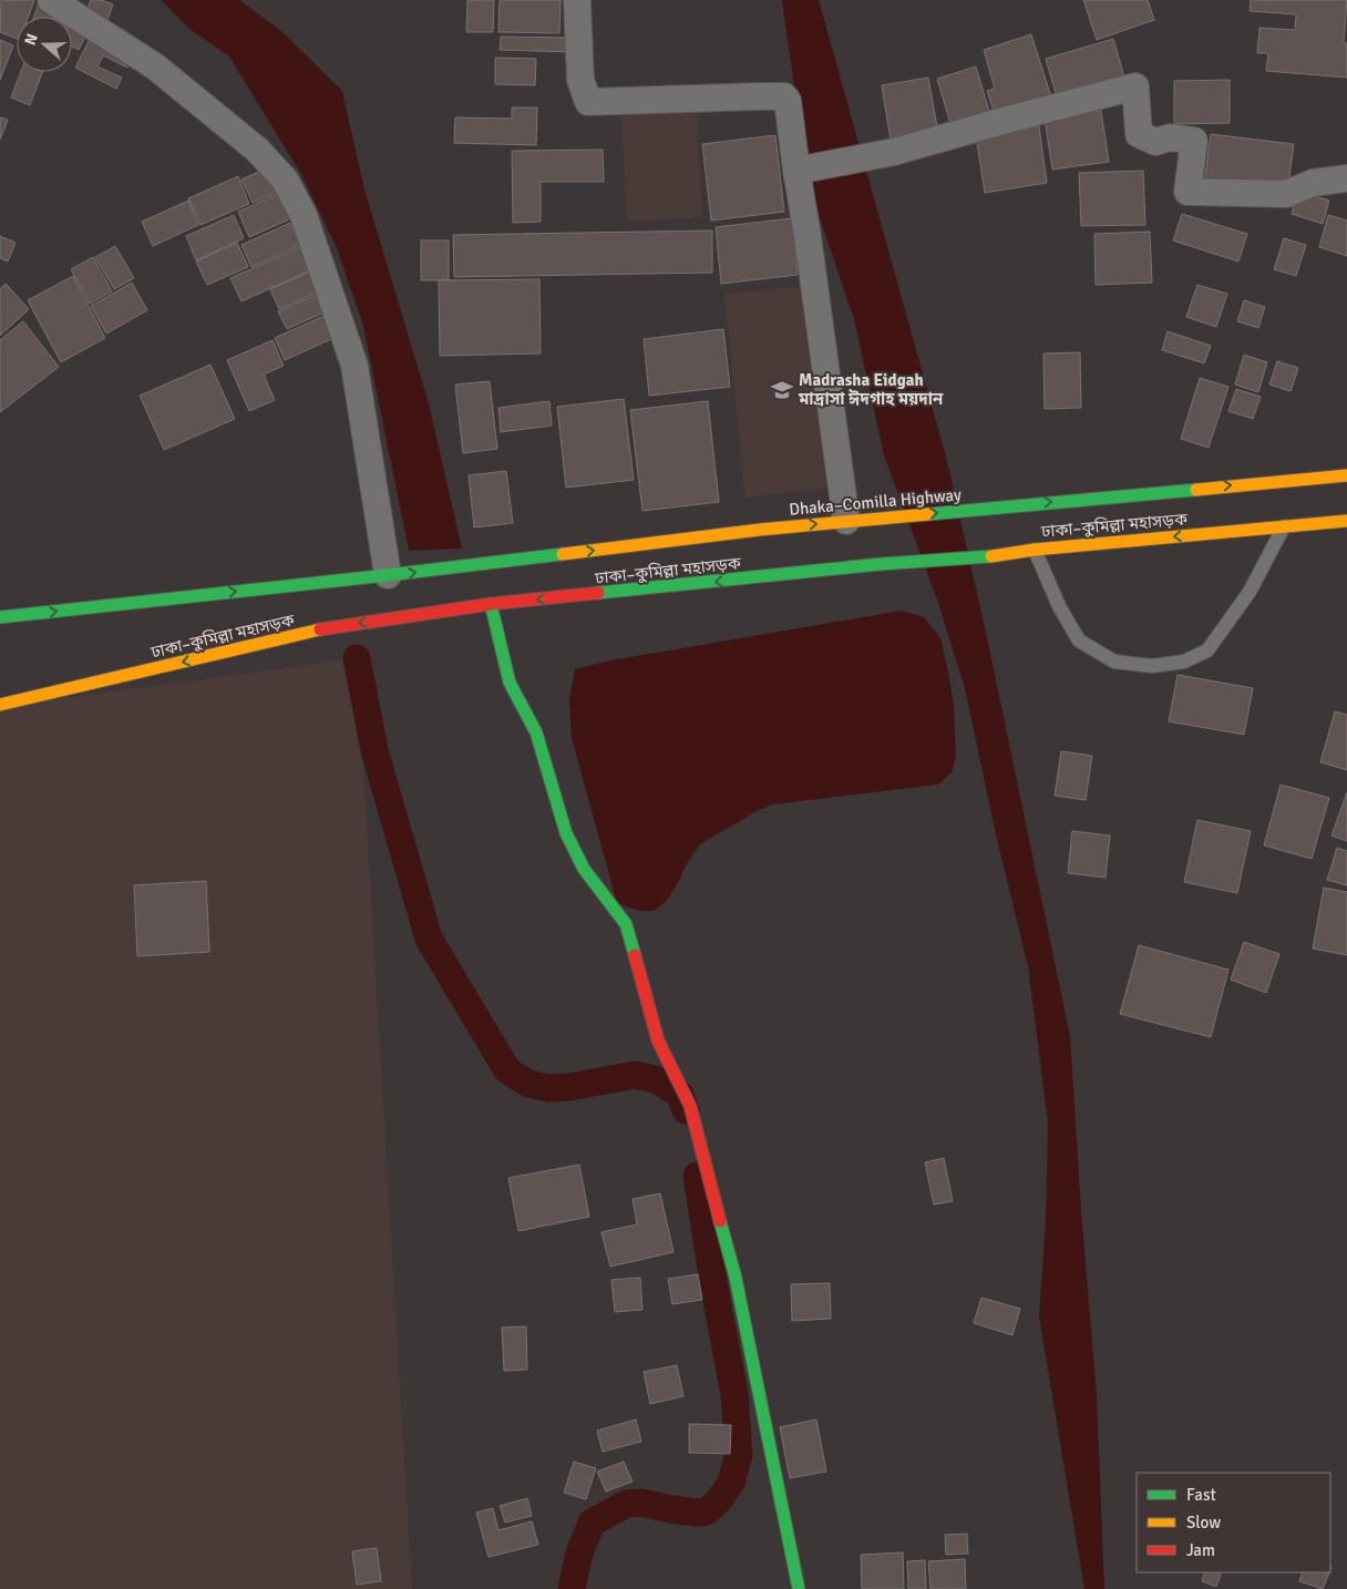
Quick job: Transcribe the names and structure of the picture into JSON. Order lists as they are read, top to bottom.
{
  "streets": {
    "main road": ["Dhaka–Comilla Highway", "ঢাকা–কুমিল্লা মহাসড়ক"]
  },
  "crossings": [
    ["Dhaka–Comilla Highway", "ঢাকা–কুমিল্লা মহাসড়ক"]
  ],
  "one_way": ["Dhaka–Comilla Highway"],
  "places": {
    "school or university": ["Madrasha Eidgah মাদ্রাসা ঈদগাহ ময়দান"]
  },
  "legend": ["Fast", "Slow", "Jam"],
  "north": "left"
}
